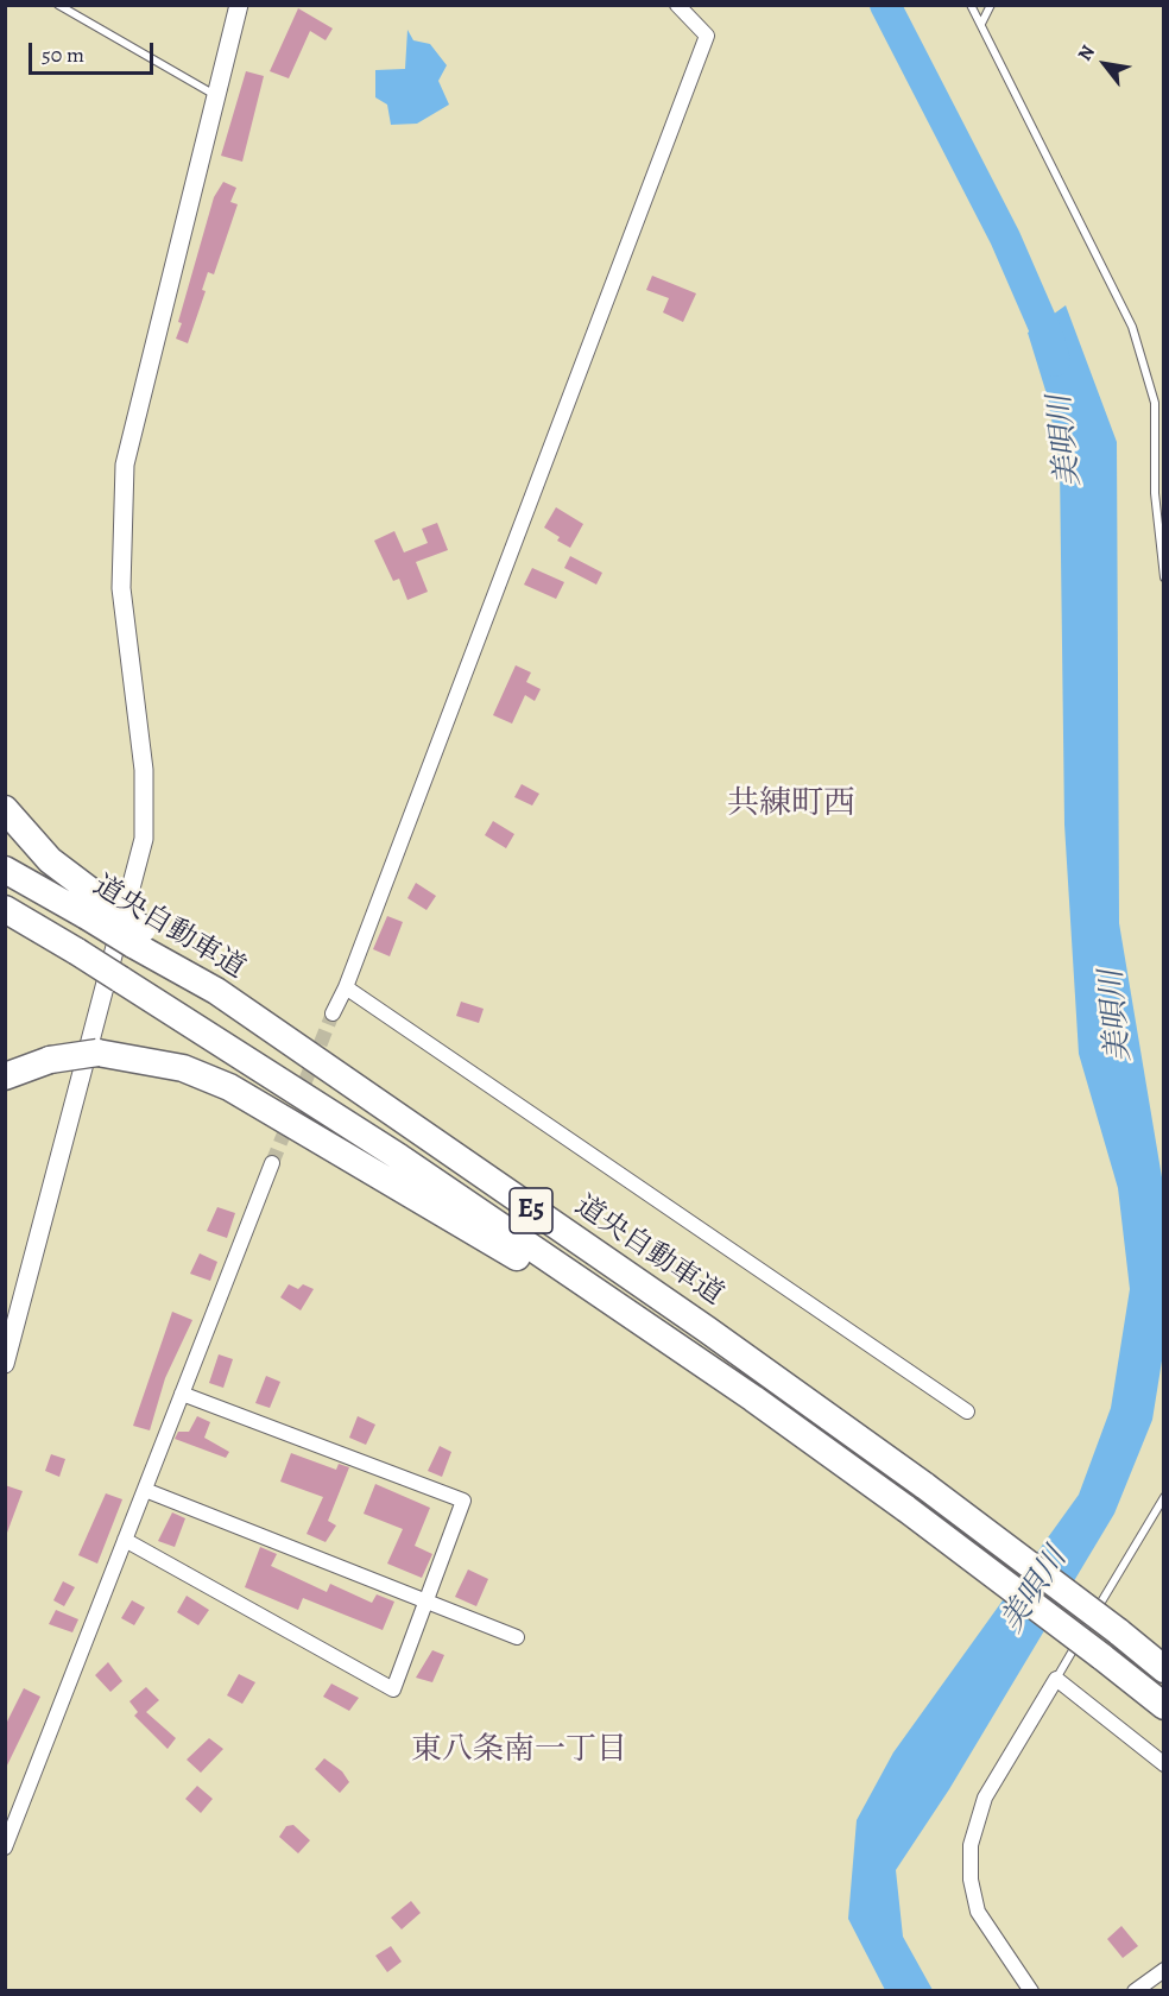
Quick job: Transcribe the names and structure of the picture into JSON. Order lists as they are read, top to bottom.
{
  "streets": {
    "highway": ["道央自動車道", "E5"]
  },
  "districts": ["共練町西", "東八条南一丁目"],
  "water": ["美唄川"],
  "scale_bar": "50 m",
  "north": "top left"
}
